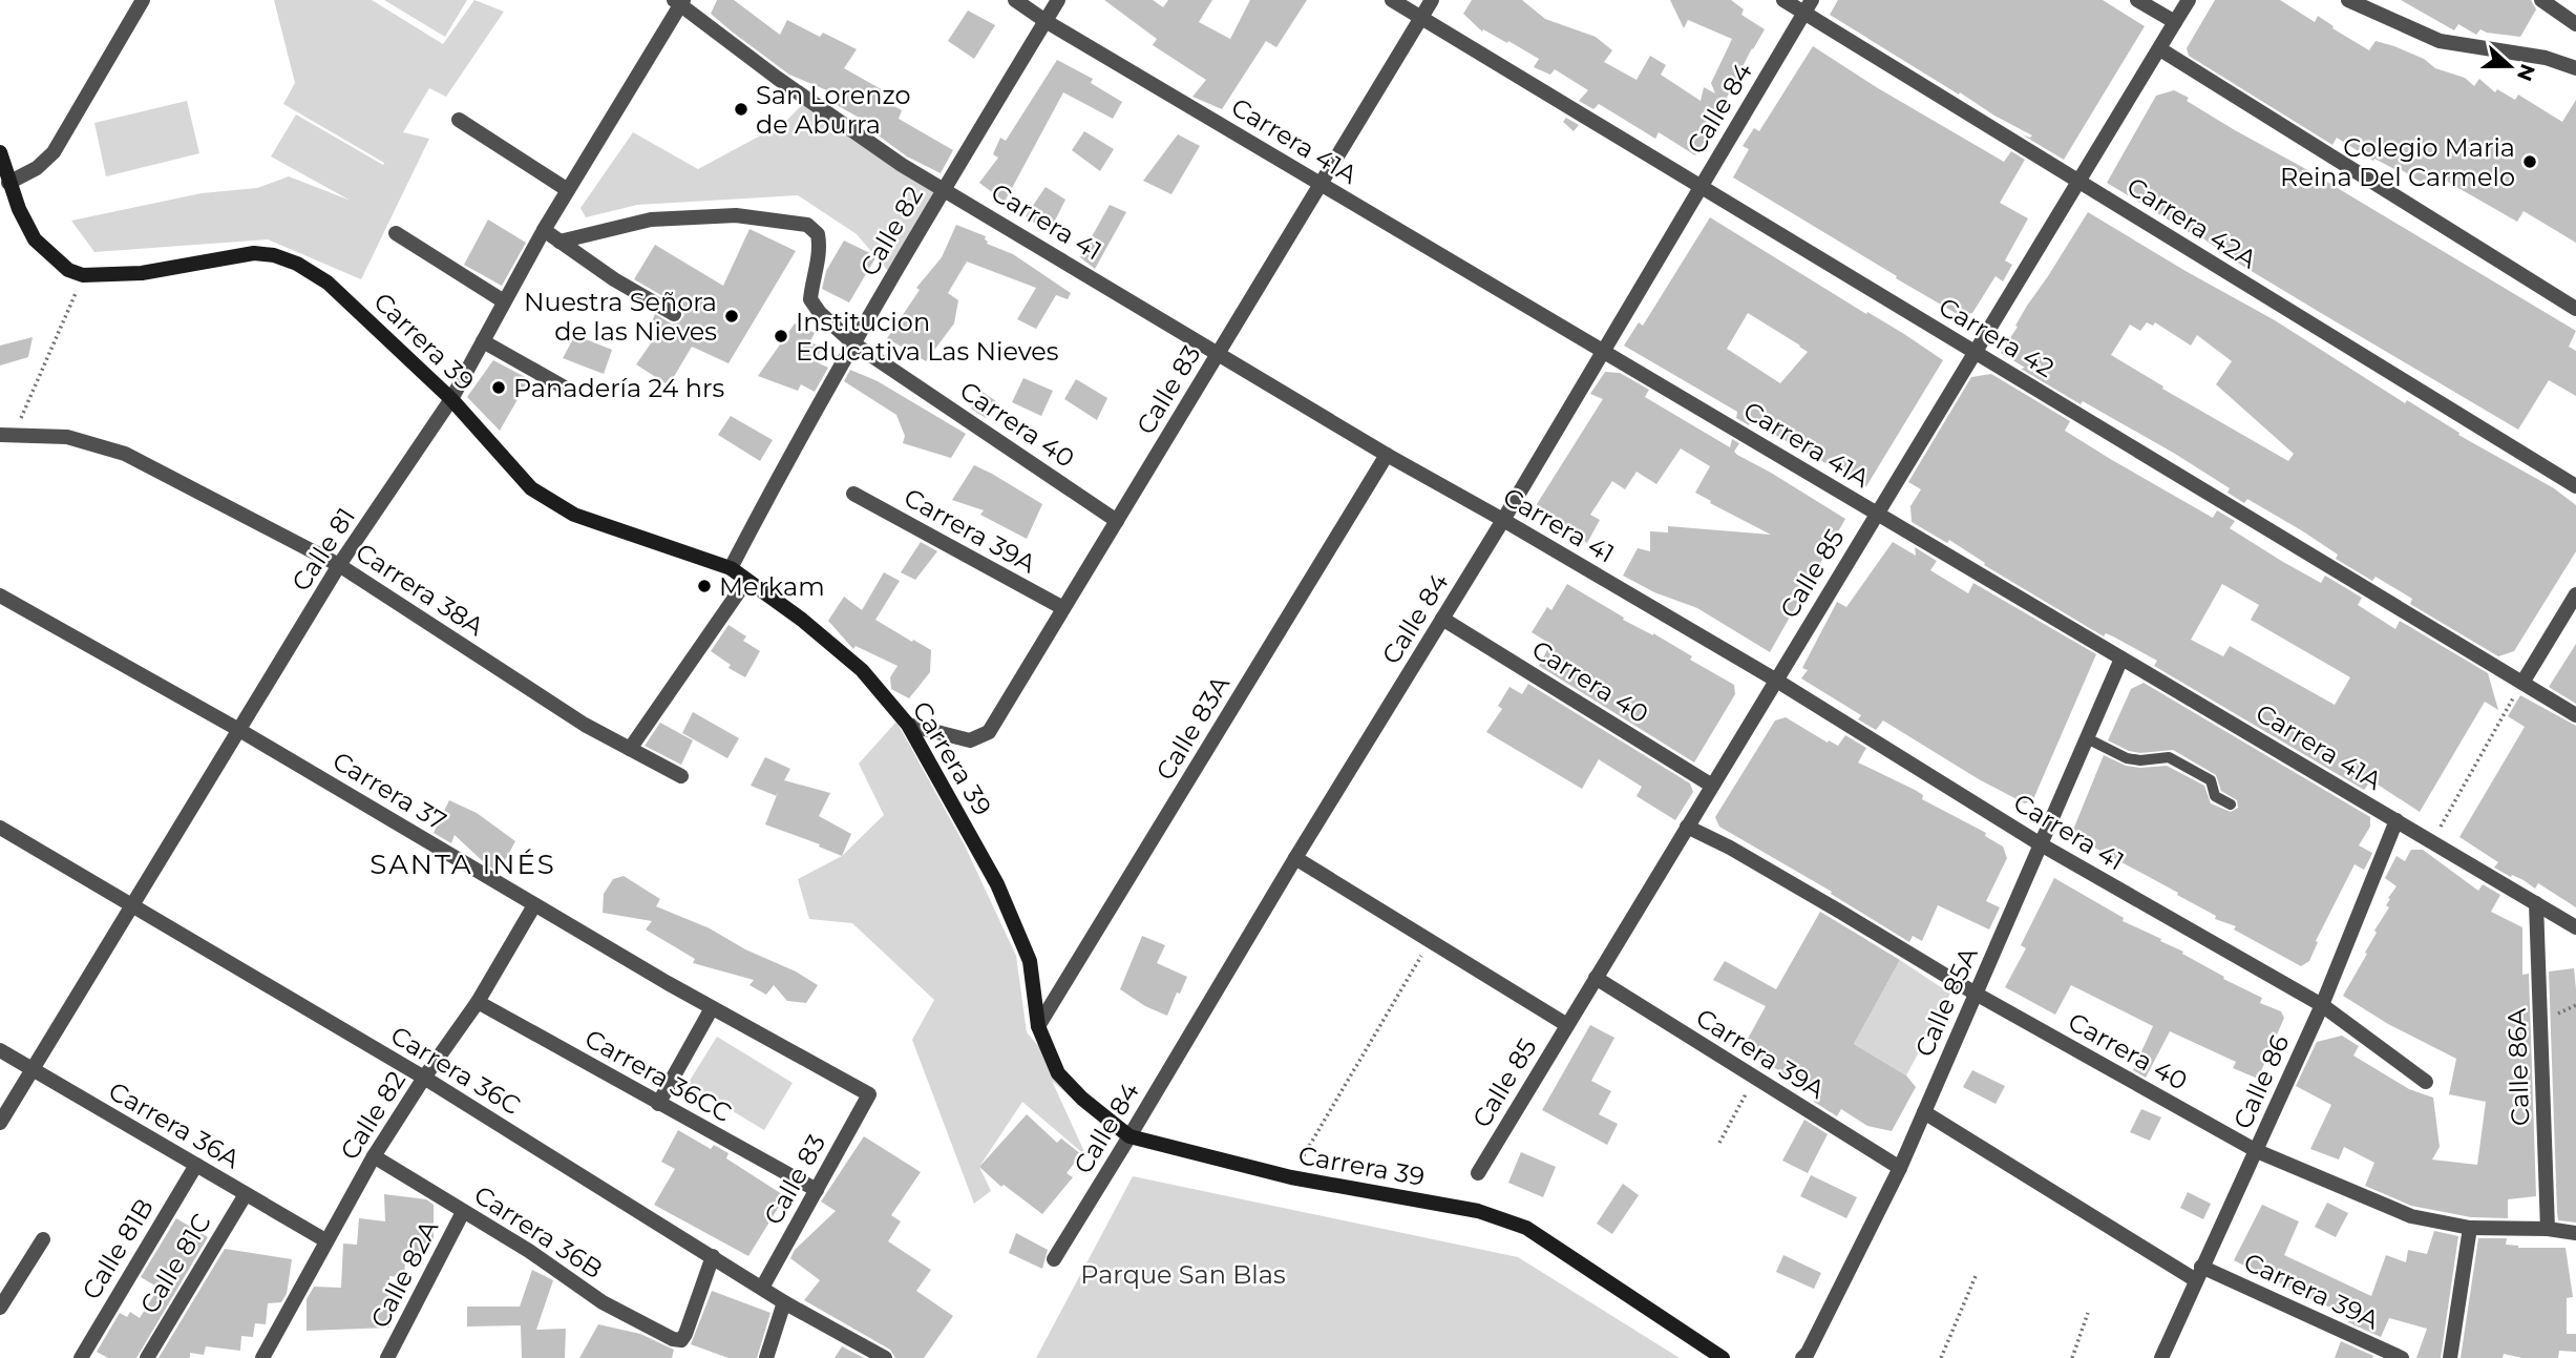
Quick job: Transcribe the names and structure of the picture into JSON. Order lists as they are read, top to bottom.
{
  "streets": {
    "main road": ["Carrera 39"],
    "street": [
      "Calle 84",
      "Carrera 41A",
      "Carrera 41",
      "Carrera 42A",
      "Calle 82",
      "Carrera 42",
      "Calle 83",
      "Carrera 40",
      "Carrera 39A",
      "Calle 81",
      "Calle 85",
      "Carrera 38A",
      "Calle 83A",
      "Carrera 37",
      "Calle 85A",
      "Calle 86A",
      "Carrera 36C",
      "Carrera 36CC",
      "Calle 86",
      "Carrera 36A",
      "Carrera 36B",
      "Calle 81B",
      "Calle 81C",
      "Calle 82A"
    ]
  },
  "crossings": [
    ["Calle 84", "Carrera 41A"],
    ["Calle 84", "Carrera 41"],
    ["Calle 84", "Carrera 42A"],
    ["Calle 84", "Carrera 42"],
    ["Calle 84", "Carrera 39"],
    ["Calle 84", "Carrera 40"],
    ["Carrera 41A", "Calle 82"],
    ["Carrera 41A", "Calle 83"],
    ["Carrera 41A", "Calle 85"],
    ["Carrera 41A", "Calle 85A"],
    ["Carrera 41A", "Calle 86A"],
    ["Carrera 41A", "Calle 86"],
    ["Carrera 41", "Calle 82"],
    ["Carrera 41", "Calle 83"],
    ["Carrera 41", "Calle 81"],
    ["Carrera 41", "Calle 85"],
    ["Carrera 41", "Calle 83A"],
    ["Carrera 41", "Calle 85A"],
    ["Carrera 41", "Calle 86"],
    ["Carrera 42A", "Calle 85"],
    ["Calle 82", "Carrera 39"],
    ["Calle 82", "Carrera 40"],
    ["Calle 82", "Carrera 37"],
    ["Calle 82", "Carrera 36C"],
    ["Calle 82", "Carrera 36CC"],
    ["Calle 82", "Carrera 36A"],
    ["Calle 82", "Carrera 36B"],
    ["Carrera 42", "Calle 83"],
    ["Carrera 42", "Calle 85"],
    ["Carrera 39", "Calle 83"],
    ["Carrera 39", "Calle 81"],
    ["Carrera 39", "Calle 83A"],
    ["Calle 83", "Carrera 40"],
    ["Calle 83", "Carrera 39A"],
    ["Calle 83", "Carrera 37"],
    ["Calle 83", "Carrera 36C"],
    ["Calle 83", "Carrera 36CC"],
    ["Carrera 40", "Calle 85"],
    ["Carrera 40", "Calle 85A"],
    ["Carrera 40", "Calle 86A"],
    ["Carrera 40", "Calle 86"],
    ["Carrera 39A", "Calle 85"],
    ["Carrera 39A", "Calle 85A"],
    ["Carrera 39A", "Calle 86"],
    ["Calle 81", "Carrera 38A"],
    ["Calle 81", "Carrera 37"],
    ["Calle 81", "Carrera 36C"],
    ["Calle 81", "Carrera 36A"],
    ["Carrera 36C", "Carrera 36B"],
    ["Carrera 36A", "Calle 81B"],
    ["Carrera 36A", "Calle 81C"],
    ["Carrera 36B", "Calle 82A"]
  ],
  "districts": ["SANTA INÉS"],
  "parks": ["Parque San Blas"],
  "places": [
    "San Lorenzo de Aburra",
    "Colegio Maria Reina Del Carmelo",
    "Nuestra Señora de las Nieves",
    "Institucion Educativa Las Nieves",
    "Panadería 24 hrs",
    "Merkam"
  ],
  "north": "right"
}
